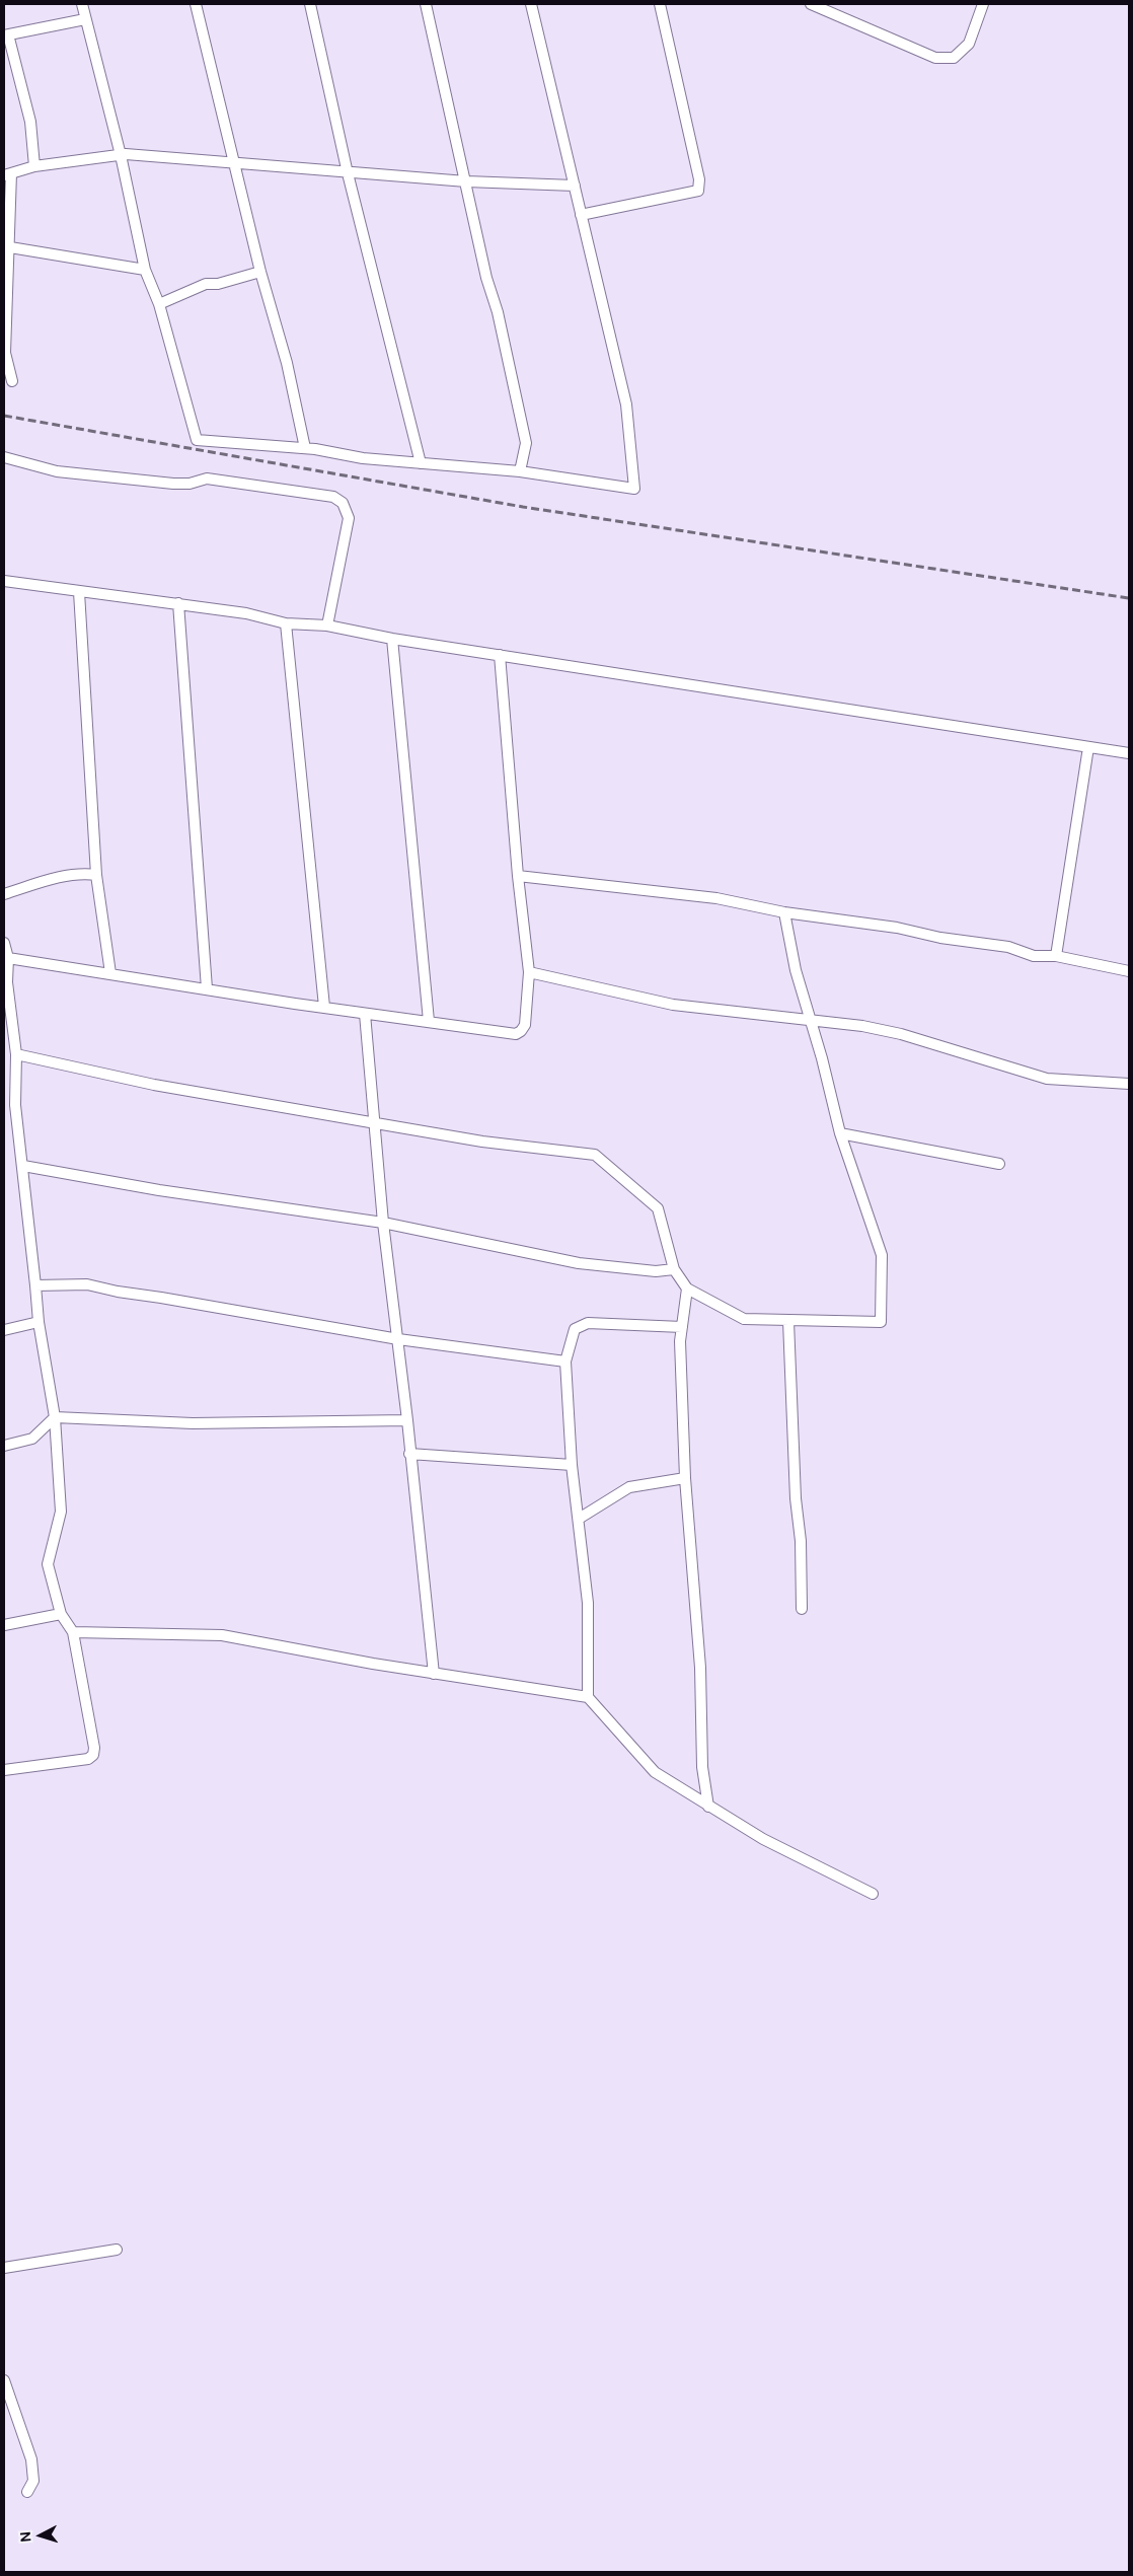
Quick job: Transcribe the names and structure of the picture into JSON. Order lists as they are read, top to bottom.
{
  "north": "left"
}
